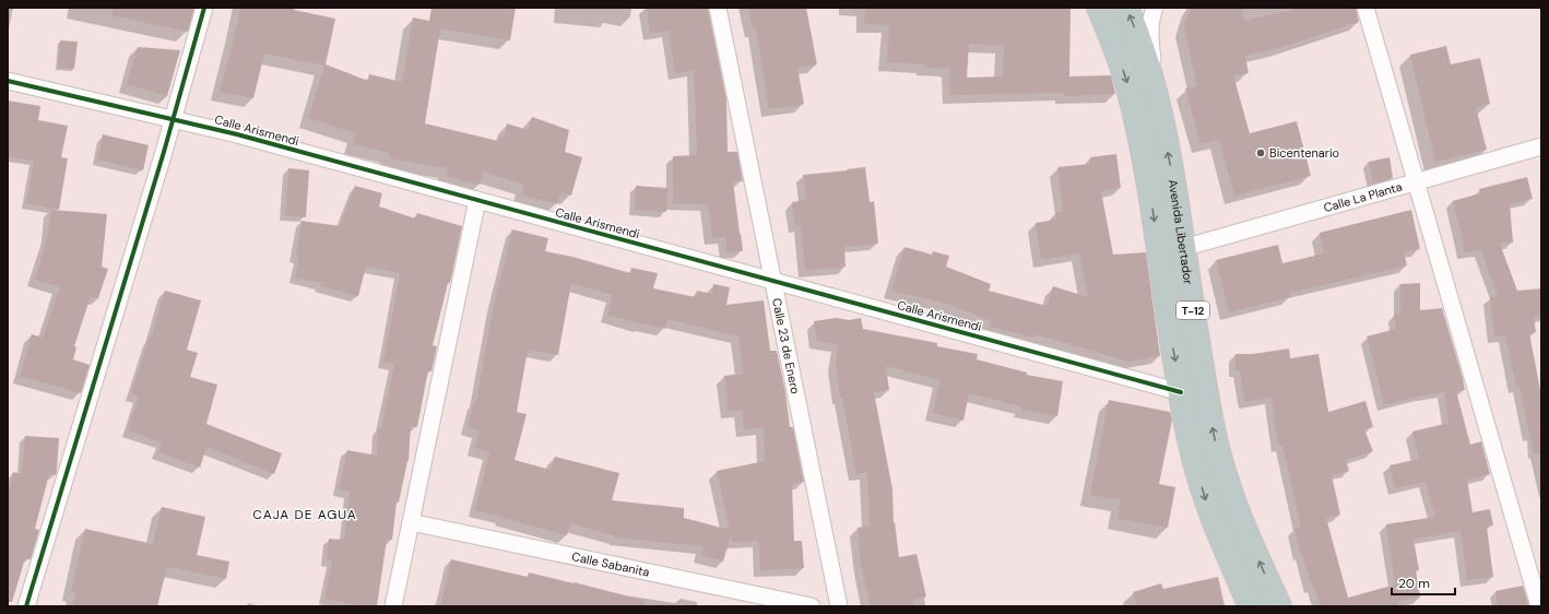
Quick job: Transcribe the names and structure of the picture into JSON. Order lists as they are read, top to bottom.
{
  "streets": {
    "highway": ["Avenida Libertador", "T-12"],
    "street": [
      "Calle Arismendi",
      "Calle La Planta",
      "Calle 23 de Enero",
      "Calle Sabanita"
    ]
  },
  "crossings": [
    ["Calle Arismendi", "Avenida Libertador"],
    ["Calle Arismendi", "Calle 23 de Enero"],
    ["Calle La Planta", "Avenida Libertador"]
  ],
  "districts": ["CAJA DE AGUA"],
  "places": ["Bicentenario"],
  "scale_bar": "20 m"
}
